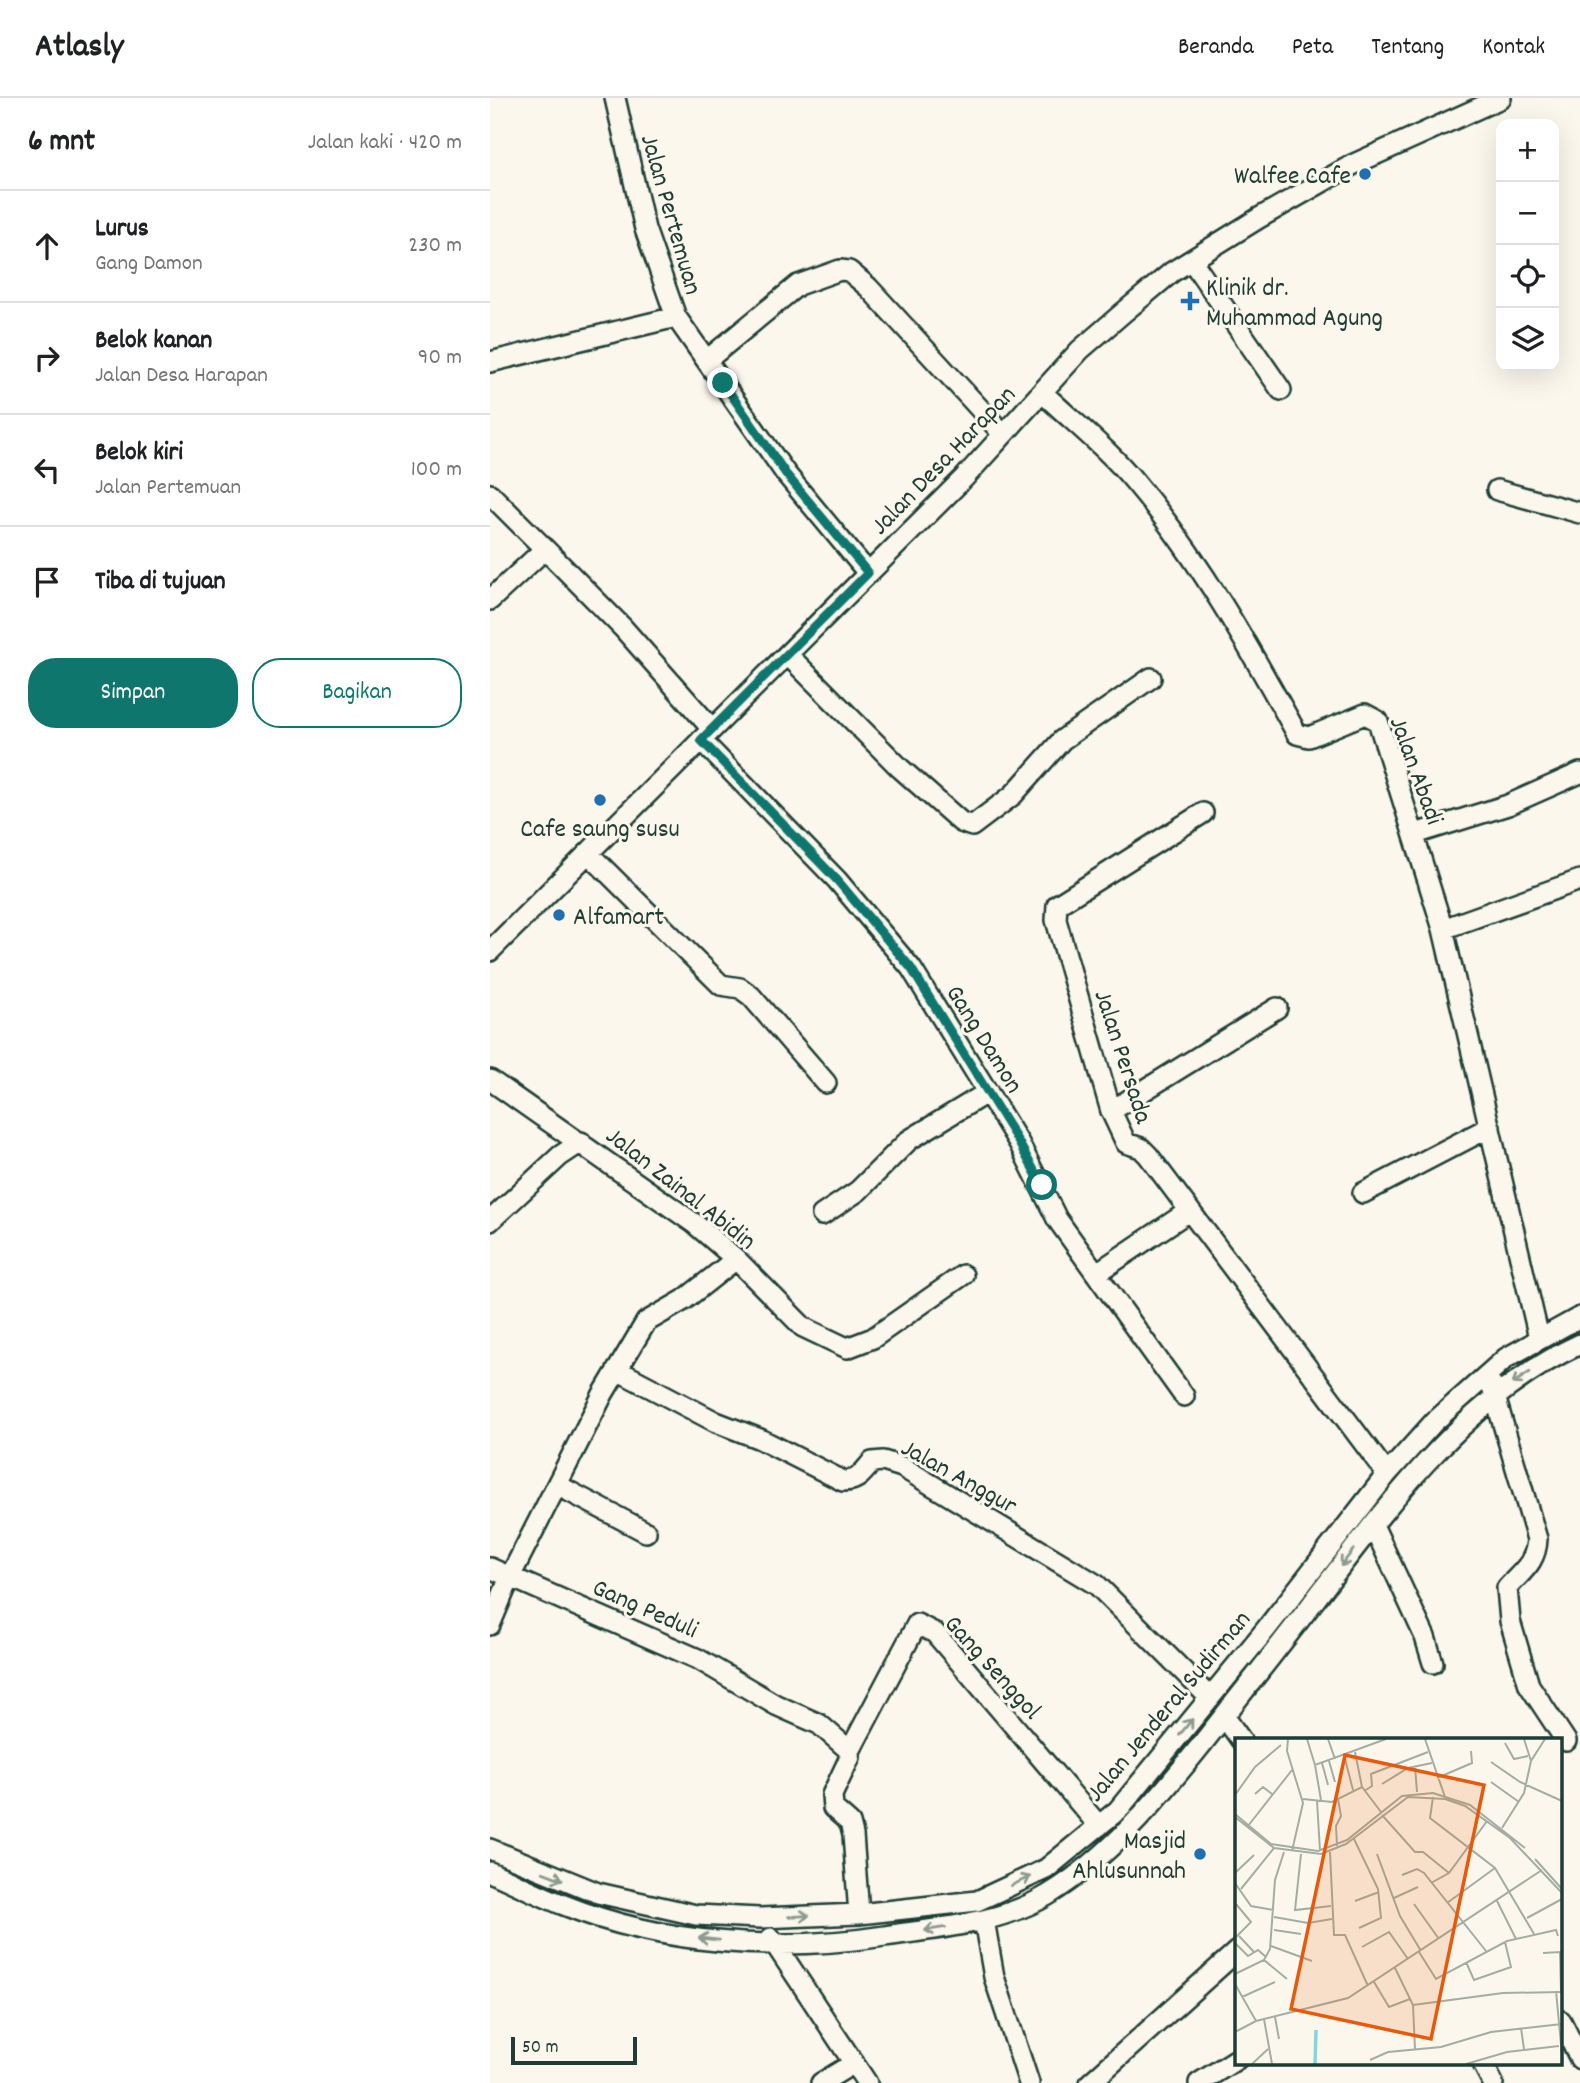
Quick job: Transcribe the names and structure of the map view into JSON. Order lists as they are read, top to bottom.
{
  "streets": {
    "street": [
      "Jalan Pertemuan",
      "Jalan Desa Harapan",
      "Jalan Abadi",
      "Gang Damon",
      "Jalan Persada",
      "Jalan Zainal Abidin",
      "Jalan Anggur",
      "Gang Peduli",
      "Gang Senggol",
      "Jalan Jenderal Sudirman"
    ]
  },
  "crossings": [
    ["Jalan Pertemuan", "Jalan Desa Harapan"],
    ["Jalan Desa Harapan", "Jalan Abadi"],
    ["Jalan Desa Harapan", "Gang Damon"],
    ["Jalan Abadi", "Jalan Jenderal Sudirman"],
    ["Jalan Persada", "Jalan Jenderal Sudirman"],
    ["Jalan Anggur", "Jalan Jenderal Sudirman"],
    ["Gang Peduli", "Gang Senggol"],
    ["Gang Senggol", "Jalan Jenderal Sudirman"]
  ],
  "places": {
    "other": [
      "Walfee Cafe",
      "Cafe saung susu",
      "Alfamart",
      "Masjid Ahlusunnah"
    ],
    "health": ["Klinik dr. Muhammad Agung"]
  },
  "scale_bar": "50 m",
  "page": {
    "header": "Atlasly",
    "nav": [
      "Beranda",
      "Peta",
      "Tentang",
      "Kontak"
    ],
    "heading": ["6 mnt", "Jalan kaki · 420 m"],
    "map_buttons": ["+", "−"],
    "list": [
      ["Lurus", "Gang Damon", "230 m"],
      ["Belok kanan", "Jalan Desa Harapan", "90 m"],
      ["Belok kiri", "Jalan Pertemuan", "100 m"],
      "Tiba di tujuan"
    ],
    "buttons": ["Simpan", "Bagikan"],
    "scale": "50 m"
  }
}
